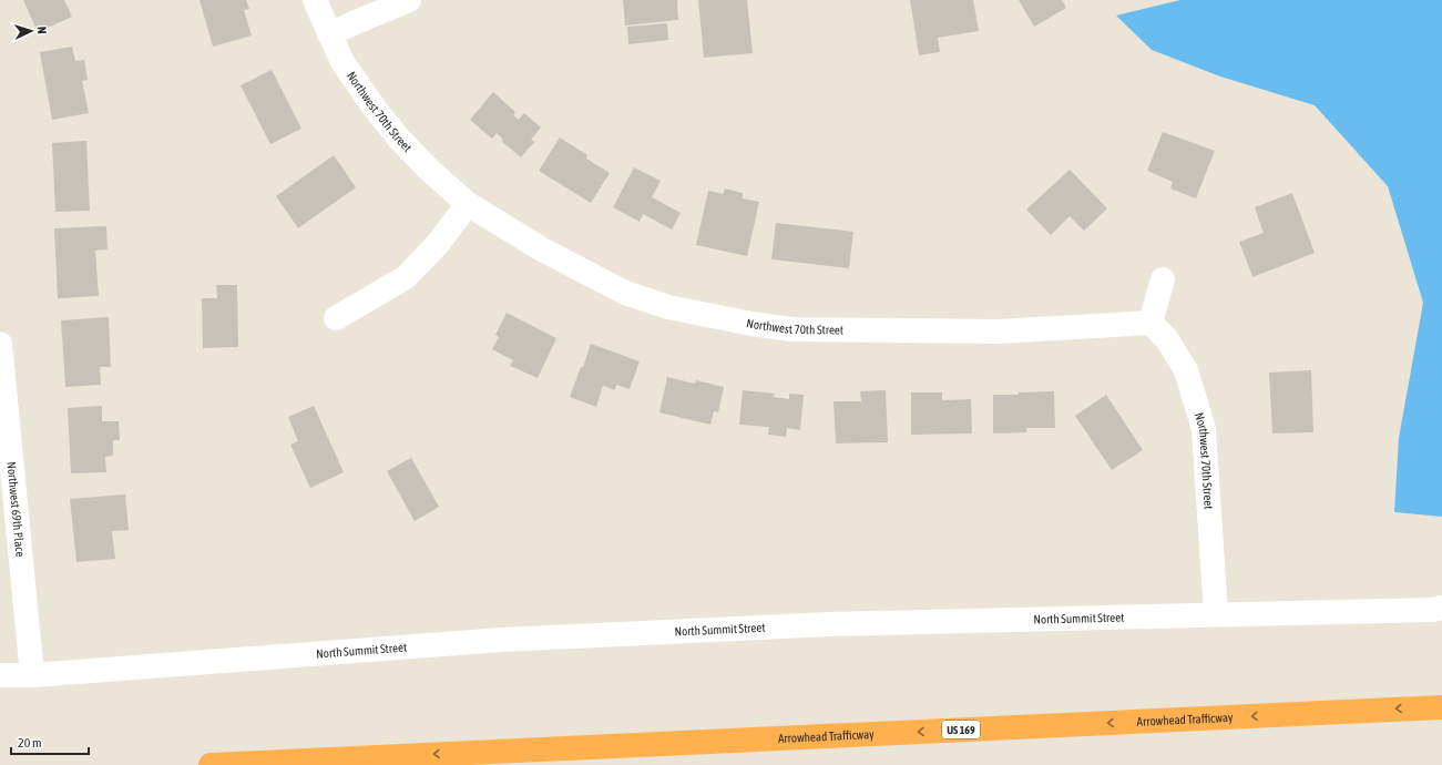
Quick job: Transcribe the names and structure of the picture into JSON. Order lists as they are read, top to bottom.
{
  "streets": {
    "highway": ["Arrowhead Trafficway", "US 169"],
    "street": ["Northwest 70th Street", "Northwest 69th Place", "North Summit Street"]
  },
  "crossings": [
    ["Northwest 70th Street", "North Summit Street"],
    ["Northwest 69th Place", "North Summit Street"]
  ],
  "one_way": ["Arrowhead Trafficway"],
  "scale_bar": "20 m",
  "north": "right"
}
